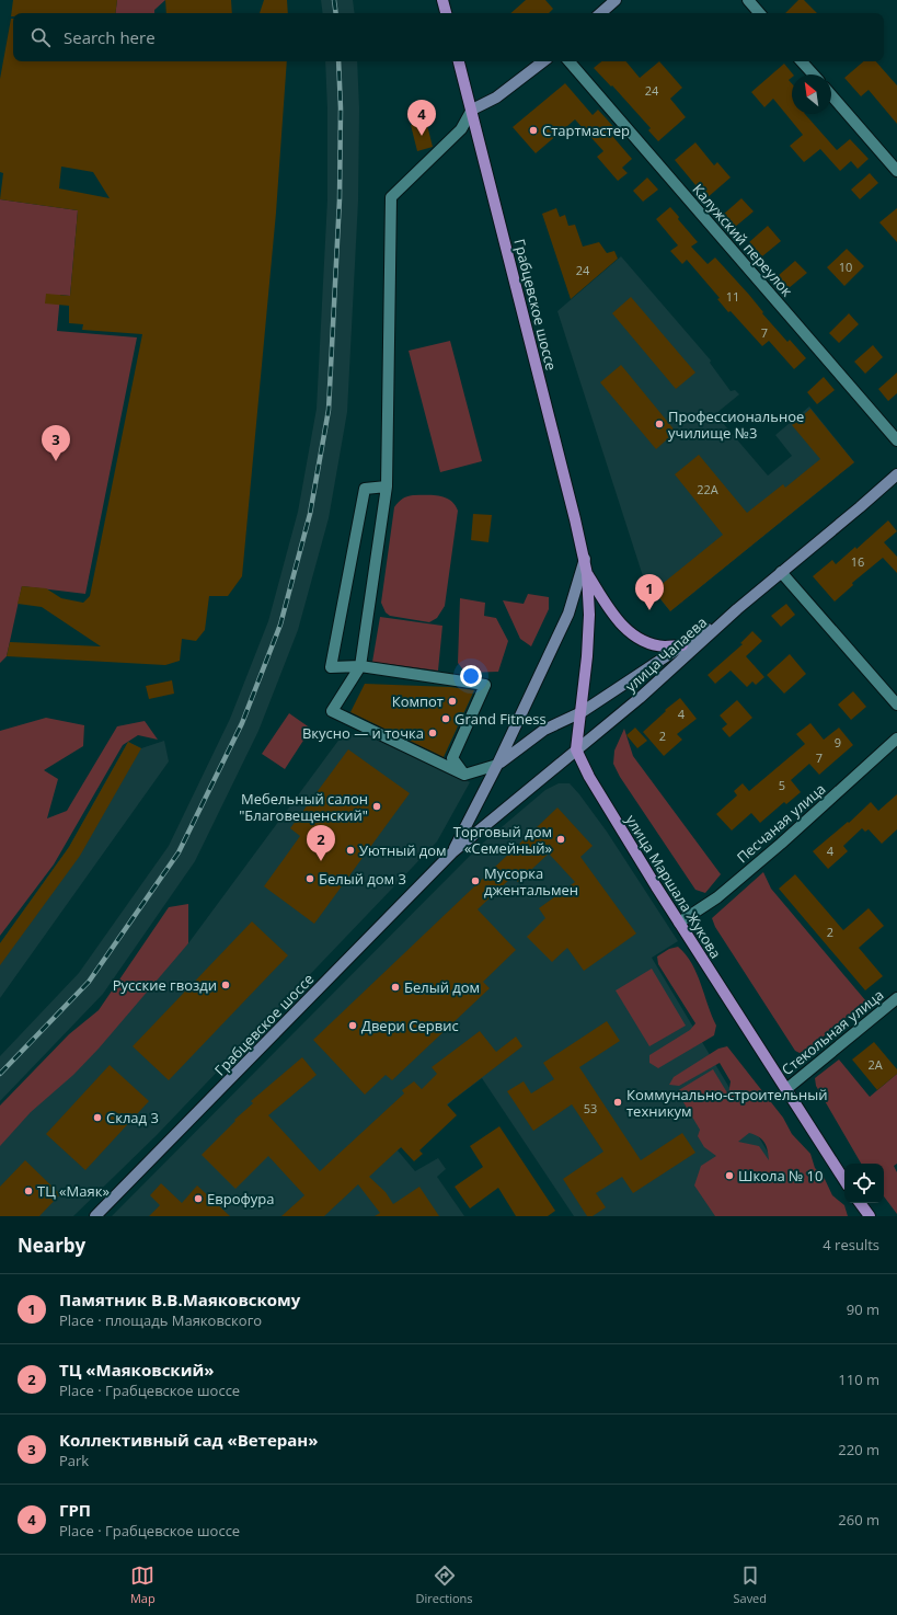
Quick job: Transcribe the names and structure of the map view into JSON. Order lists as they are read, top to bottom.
{
  "streets": {
    "main road": ["Грабцевское шоссе", "улица Чапаева", "улица Маршала Жукова"],
    "street": ["Калужский переулок", "Песчаная улица", "Стекольная улица"]
  },
  "crossings": [
    ["Грабцевское шоссе", "улица Чапаева"],
    ["улица Чапаева", "улица Маршала Жукова"],
    ["Песчаная улица", "улица Маршала Жукова"],
    ["улица Маршала Жукова", "Стекольная улица"]
  ],
  "places": [
    "Стартмастер",
    "Профессиональное училище №3",
    "Компот",
    "Grand Fitness",
    "Вкусно — и точка",
    "Мебельный салон \"Благовещенский\"",
    "Торговый дом «Семейный»",
    "Уютный дом",
    "Белый дом 3",
    "Мусорка джентальмен",
    "Русские гвозди",
    "Белый дом",
    "Двери Сервис",
    "Коммунально-строительный техникум",
    "Склад 3",
    "Школа № 10",
    "ТЦ «Маяк»",
    "Еврофура"
  ],
  "house_numbers": [
    "24",
    "10",
    "24",
    "11",
    "7",
    "22А",
    "16",
    "4",
    "2",
    "9",
    "7",
    "5",
    "4",
    "2",
    "2А",
    "53"
  ],
  "north": "top left",
  "page": {
    "search": "Search here",
    "pins": [
      "4",
      "3",
      "1",
      "2"
    ],
    "heading": ["Nearby", "4 results"],
    "list": [
      {
        "mark": "1",
        "name": "Памятник В.В.Маяковскому",
        "note": "Place · площадь Маяковского",
        "value": "90 m"
      },
      {
        "mark": "2",
        "name": "ТЦ «Маяковский»",
        "note": "Place · Грабцевское шоссе",
        "value": "110 m"
      },
      {
        "mark": "3",
        "name": "Коллективный сад «Ветеран»",
        "note": "Park",
        "value": "220 m"
      },
      {
        "mark": "4",
        "name": "ГРП",
        "note": "Place · Грабцевское шоссе",
        "value": "260 m"
      }
    ],
    "nav": ["Map", "Directions", "Saved"]
  }
}
